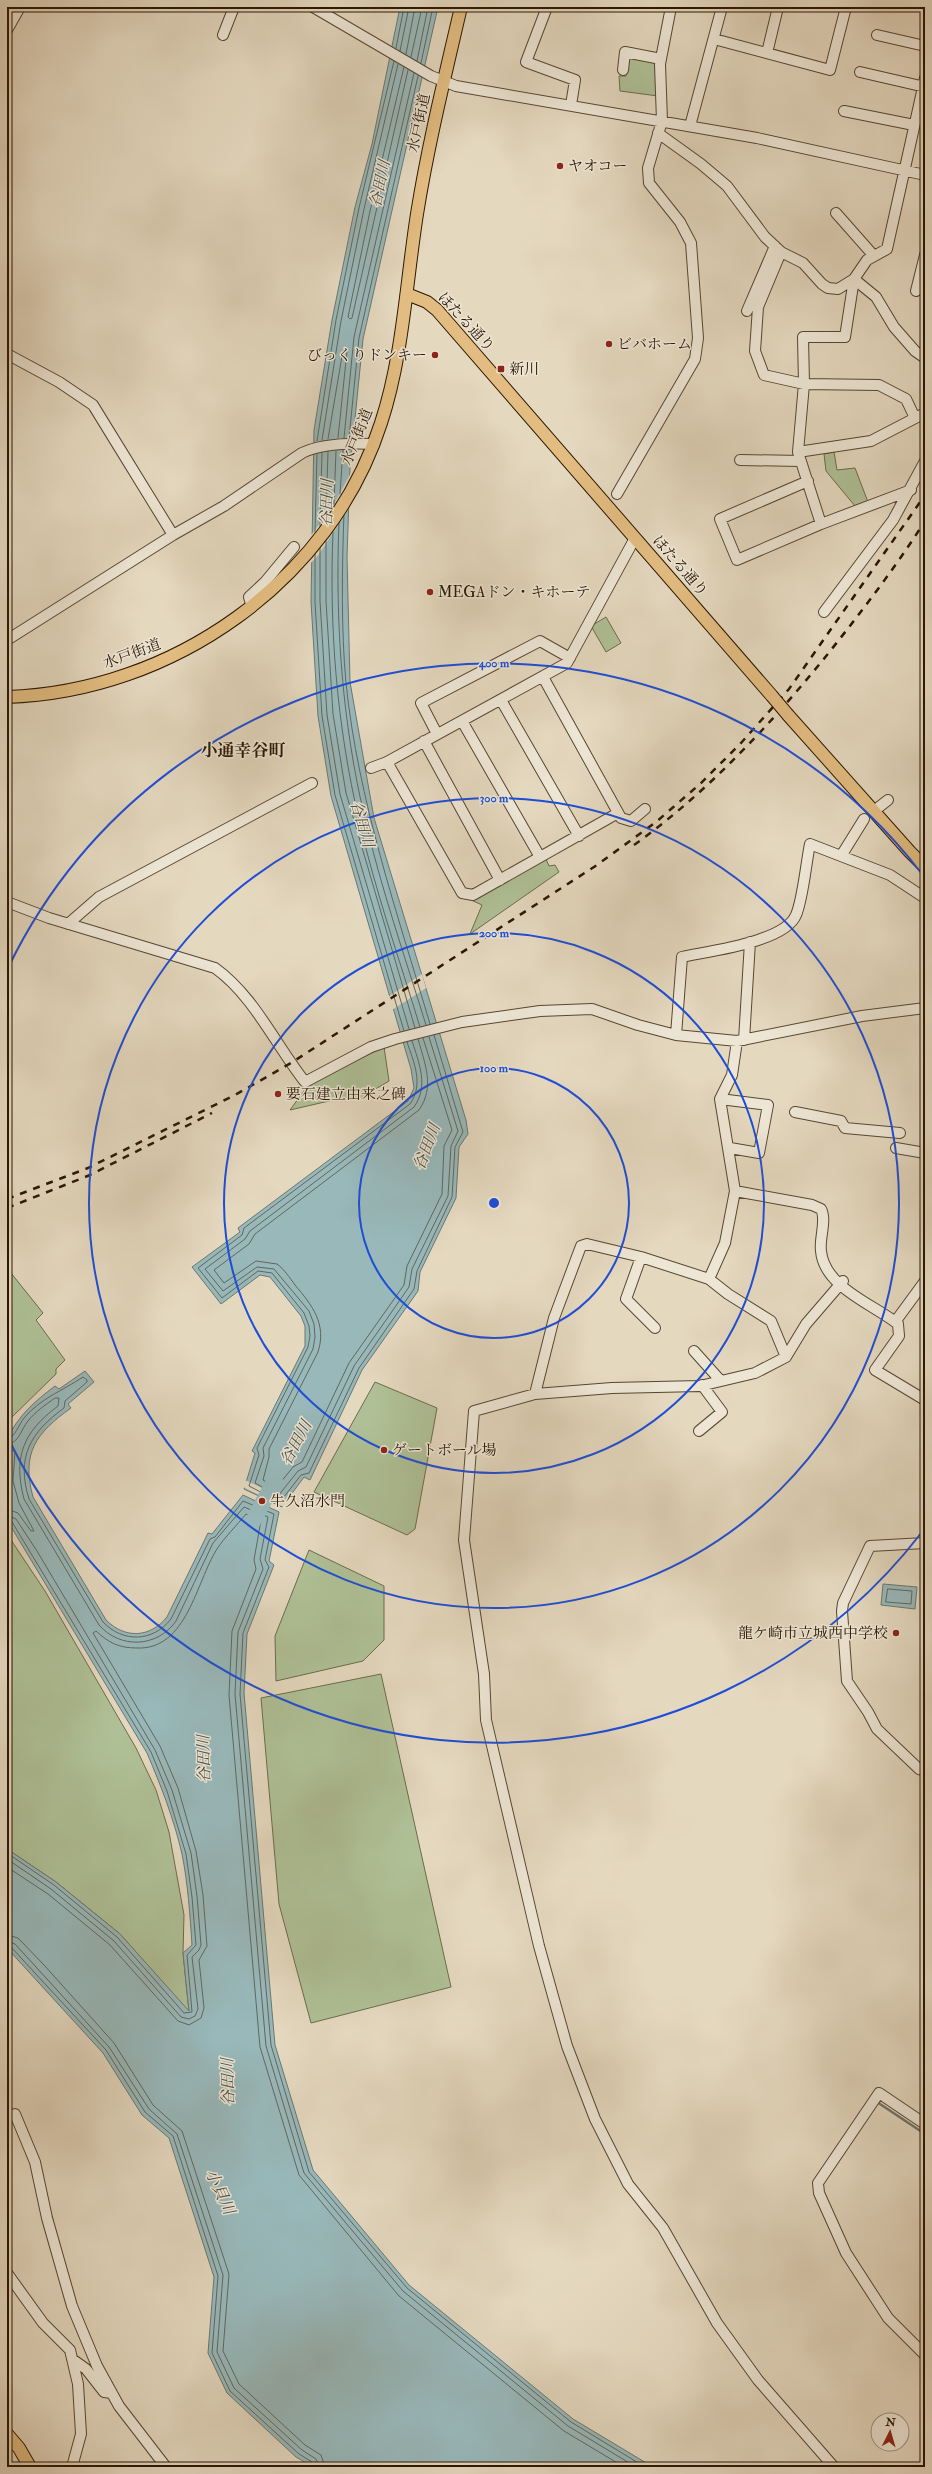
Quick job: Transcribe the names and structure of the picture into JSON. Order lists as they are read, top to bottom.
{
  "streets": {
    "main road": ["水戸街道", "ほたる通り"]
  },
  "crossings": [
    ["水戸街道", "ほたる通り"]
  ],
  "districts": ["小通幸谷町"],
  "water": ["谷田川", "小貝川"],
  "places": {
    "other": [
      "ヤオコー",
      "ビバホーム",
      "びっくりドンキー",
      "MEGAドン・キホーテ",
      "要石建立由来之碑",
      "ゲートボール場",
      "牛久沼水門",
      "龍ケ崎市立城西中学校"
    ],
    "transit": ["新川"]
  },
  "north": "top",
  "rings": [
    "400 m",
    "300 m",
    "200 m",
    "100 m"
  ]
}
